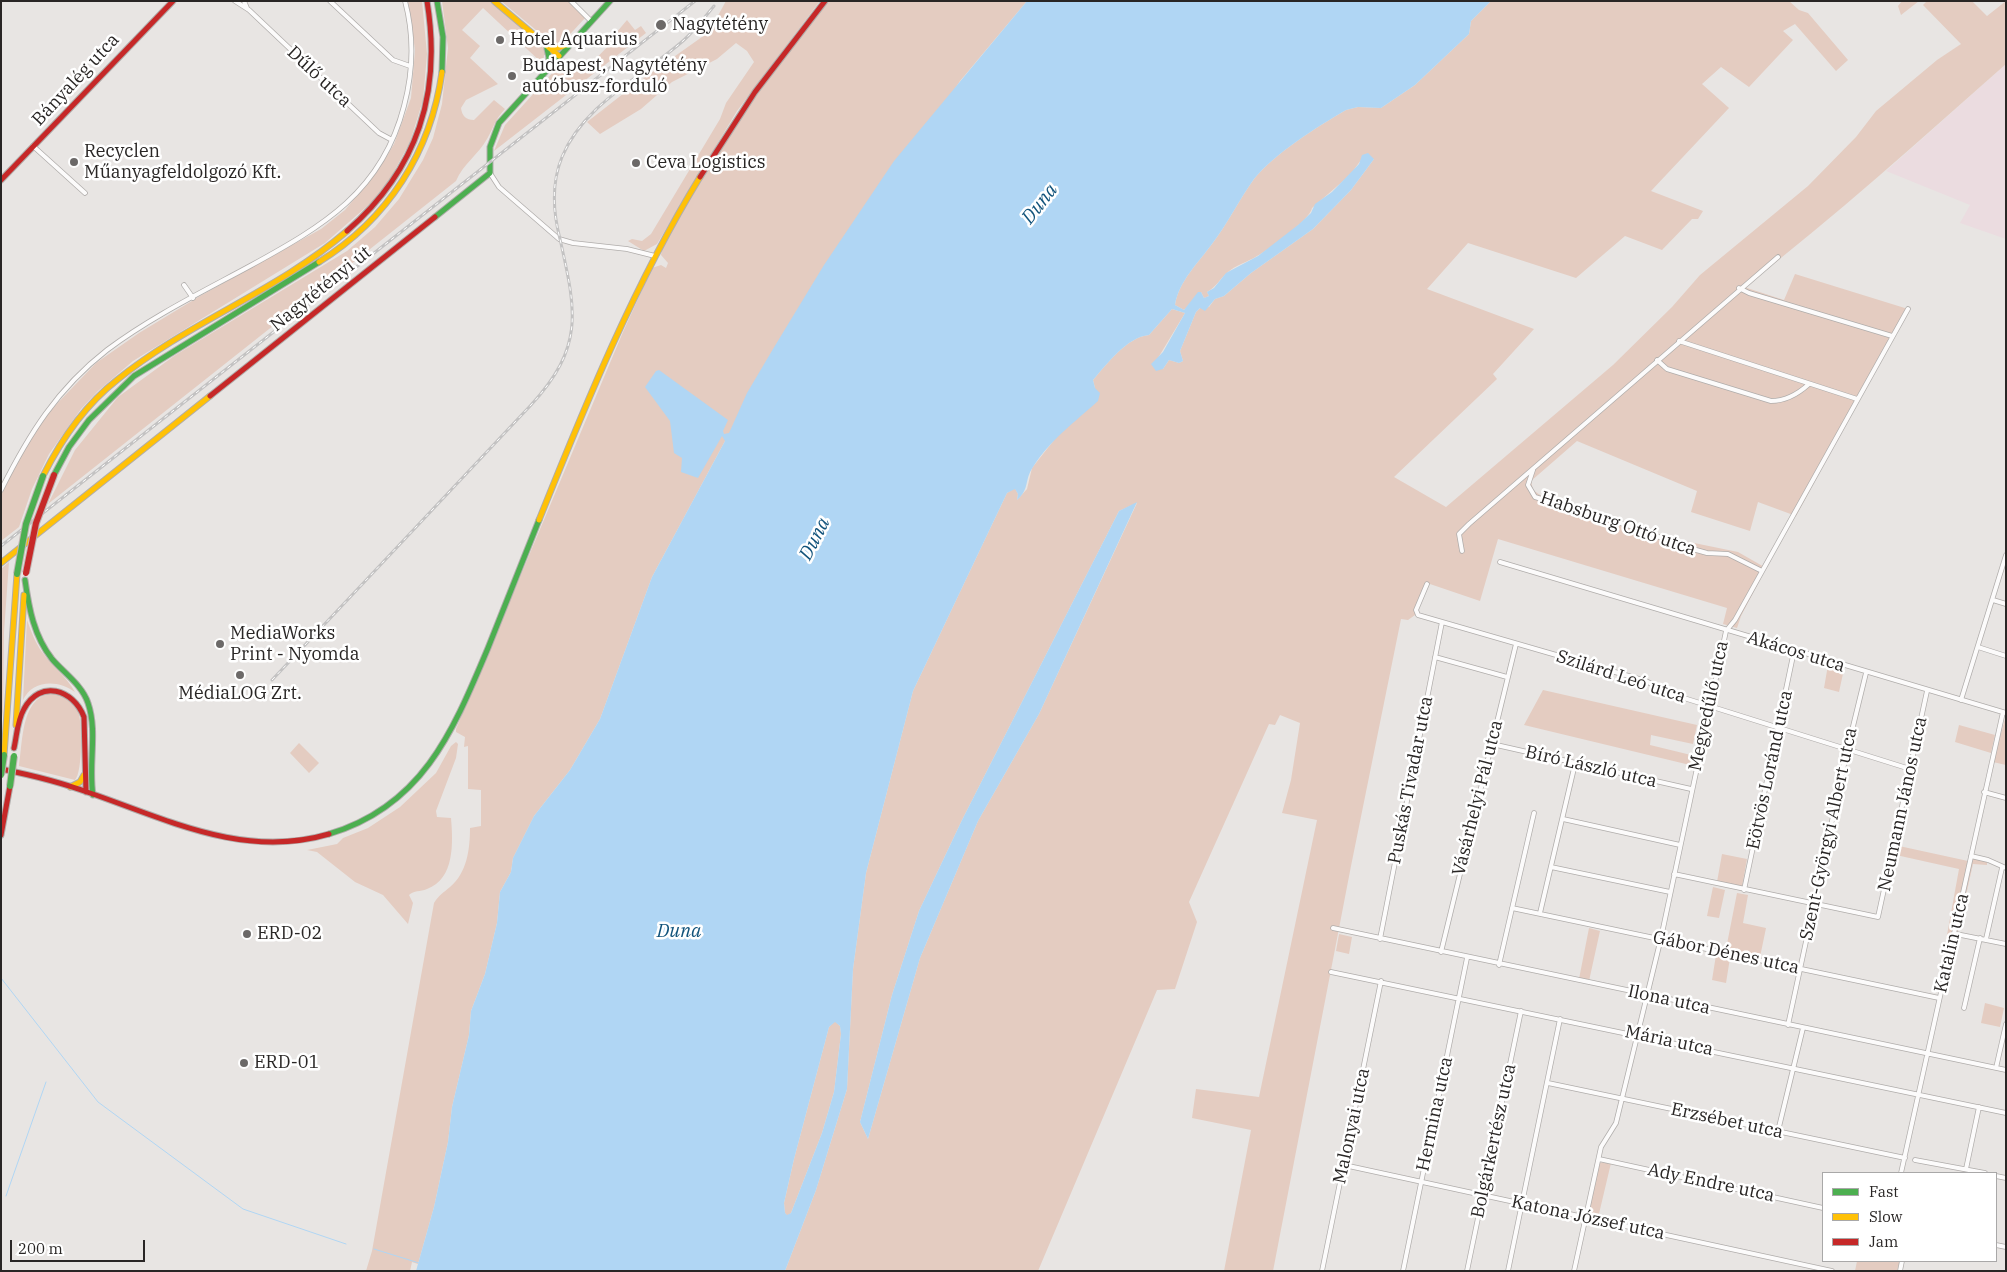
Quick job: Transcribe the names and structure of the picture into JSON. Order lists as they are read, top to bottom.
{
  "streets": {
    "main road": ["Bányalég utca", "Nagytétényi út"],
    "street": [
      "Dűlő utca",
      "Habsburg Ottó utca",
      "Akácos utca",
      "Szilárd Leó utca",
      "Megyedűlő utca",
      "Bíró László utca",
      "Eötvös Loránd utca",
      "Puskás Tivadar utca",
      "Vásárhelyi Pál utca",
      "Neumann János utca",
      "Szent-Györgyi Albert utca",
      "Katalin utca",
      "Gábor Dénes utca",
      "Ilona utca",
      "Mária utca",
      "Hermina utca",
      "Erzsébet utca",
      "Malonyai utca",
      "Bolgárkertész utca",
      "Ady Endre utca",
      "Katona József utca"
    ]
  },
  "crossings": [
    ["Habsburg Ottó utca", "Megyedűlő utca"],
    ["Akácos utca", "Megyedűlő utca"],
    ["Akácos utca", "Eötvös Loránd utca"],
    ["Akácos utca", "Neumann János utca"],
    ["Akácos utca", "Szent-Györgyi Albert utca"],
    ["Akácos utca", "Katalin utca"],
    ["Szilárd Leó utca", "Megyedűlő utca"],
    ["Szilárd Leó utca", "Eötvös Loránd utca"],
    ["Szilárd Leó utca", "Puskás Tivadar utca"],
    ["Szilárd Leó utca", "Vásárhelyi Pál utca"],
    ["Szilárd Leó utca", "Neumann János utca"],
    ["Szilárd Leó utca", "Szent-Györgyi Albert utca"],
    ["Megyedűlő utca", "Bíró László utca"],
    ["Megyedűlő utca", "Gábor Dénes utca"],
    ["Megyedűlő utca", "Ilona utca"],
    ["Megyedűlő utca", "Mária utca"],
    ["Megyedűlő utca", "Erzsébet utca"],
    ["Megyedűlő utca", "Ady Endre utca"],
    ["Megyedűlő utca", "Katona József utca"],
    ["Bíró László utca", "Vásárhelyi Pál utca"],
    ["Puskás Tivadar utca", "Ilona utca"],
    ["Vásárhelyi Pál utca", "Ilona utca"],
    ["Neumann János utca", "Szent-Györgyi Albert utca"],
    ["Szent-Györgyi Albert utca", "Gábor Dénes utca"],
    ["Szent-Györgyi Albert utca", "Ilona utca"],
    ["Katalin utca", "Gábor Dénes utca"],
    ["Katalin utca", "Ilona utca"],
    ["Katalin utca", "Mária utca"],
    ["Katalin utca", "Erzsébet utca"],
    ["Ilona utca", "Hermina utca"],
    ["Mária utca", "Hermina utca"],
    ["Mária utca", "Malonyai utca"],
    ["Mária utca", "Bolgárkertész utca"],
    ["Hermina utca", "Katona József utca"],
    ["Malonyai utca", "Katona József utca"],
    ["Bolgárkertész utca", "Katona József utca"]
  ],
  "water": ["Duna"],
  "places": [
    "Nagytétény",
    "Hotel Aquarius",
    "Budapest, Nagytétény autóbusz-forduló",
    "Recyclen Műanyagfeldolgozó Kft.",
    "Ceva Logistics",
    "MediaWorks Print - Nyomda",
    "MédiaLOG Zrt.",
    "ERD-02",
    "ERD-01"
  ],
  "legend": ["Fast", "Slow", "Jam"],
  "scale_bar": "200 m"
}
